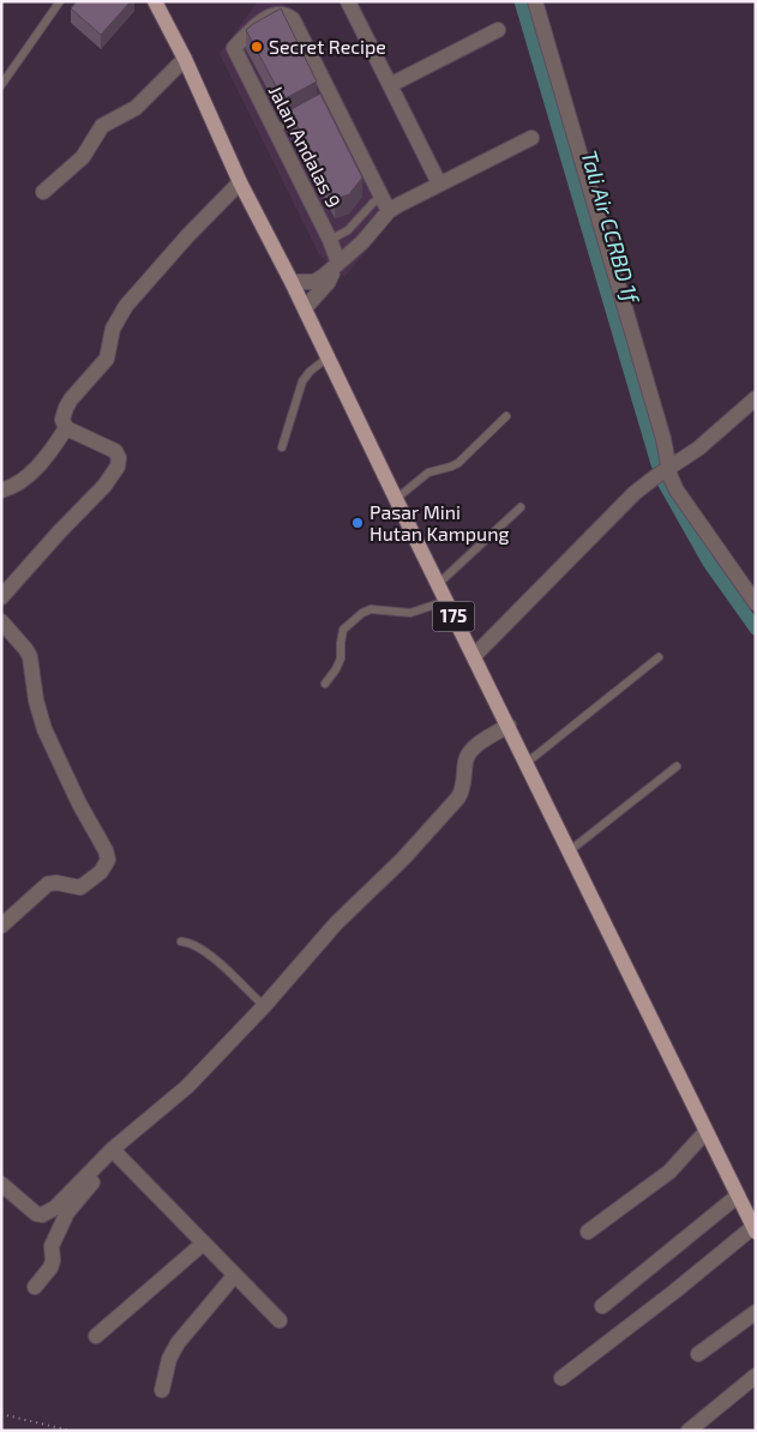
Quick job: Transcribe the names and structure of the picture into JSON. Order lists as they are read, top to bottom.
{
  "streets": {
    "main road": ["175"],
    "street": ["Jalan Andalas 9"]
  },
  "water": ["Tali Air CCRBD 1f"],
  "places": ["Secret Recipe", "Pasar Mini Hutan Kampung"]
}
